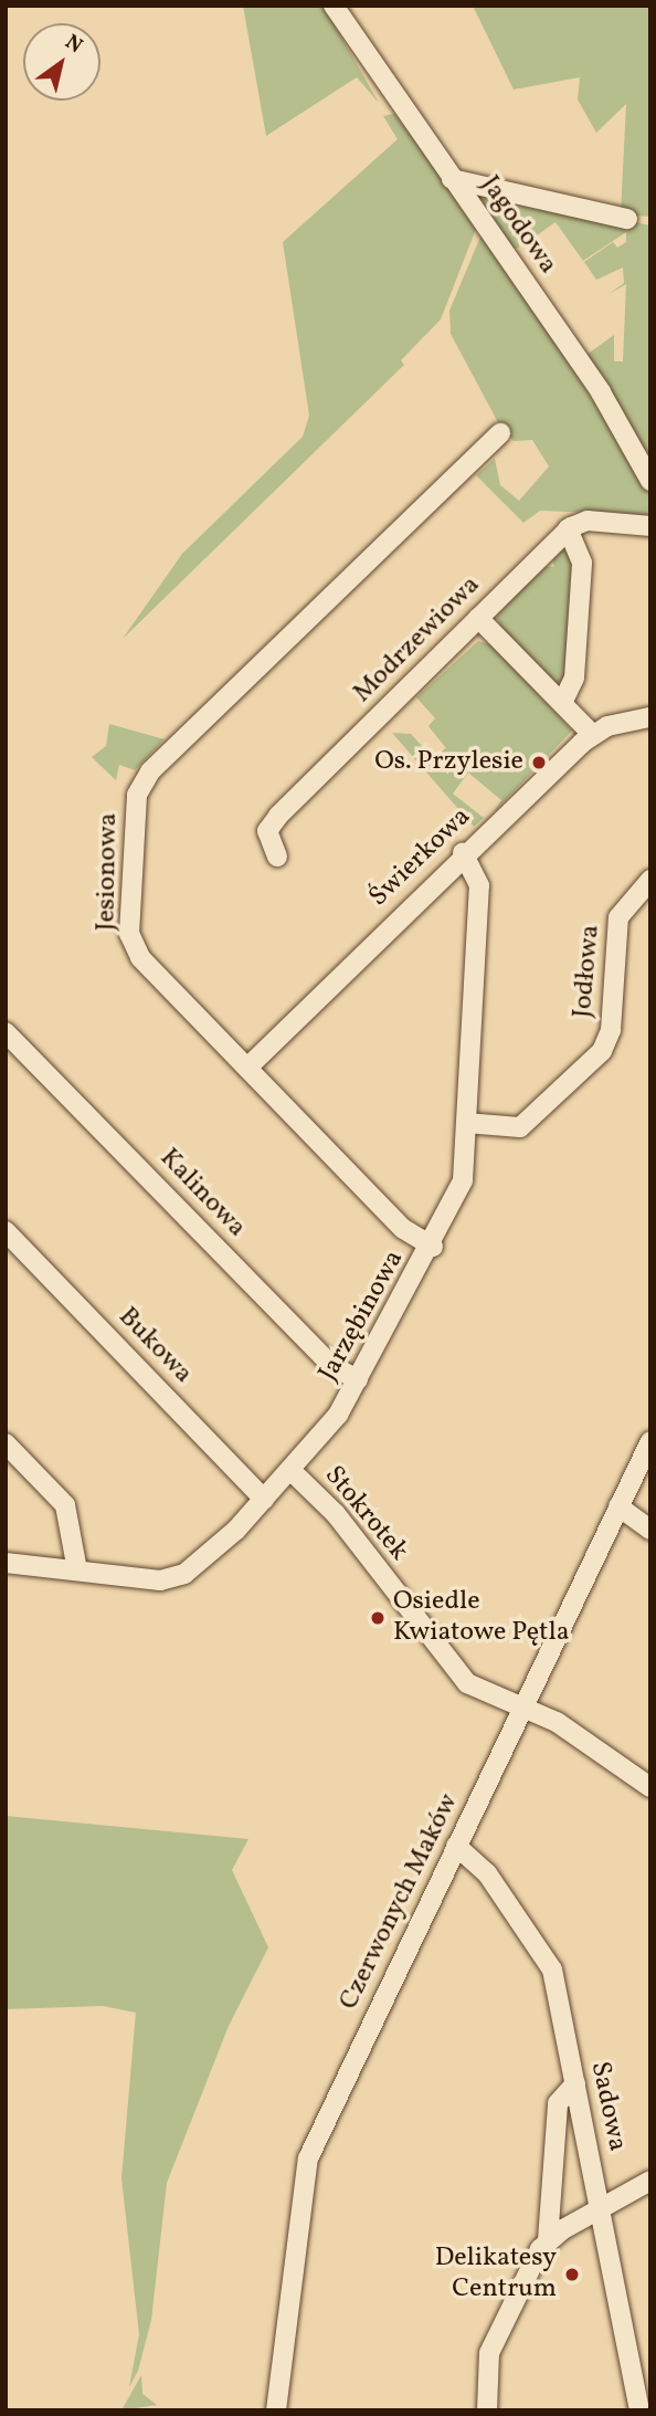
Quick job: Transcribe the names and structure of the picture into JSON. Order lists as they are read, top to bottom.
{
  "streets": {
    "street": [
      "Jagodowa",
      "Modrzewiowa",
      "Świerkowa",
      "Jesionowa",
      "Jodłowa",
      "Kalinowa",
      "Jarzębinowa",
      "Bukowa",
      "Stokrotek",
      "Czerwonych Maków",
      "Sadowa"
    ]
  },
  "crossings": [
    ["Świerkowa", "Jesionowa"],
    ["Świerkowa", "Jarzębinowa"],
    ["Jesionowa", "Jarzębinowa"],
    ["Jodłowa", "Jarzębinowa"],
    ["Kalinowa", "Jarzębinowa"],
    ["Jarzębinowa", "Bukowa"],
    ["Jarzębinowa", "Stokrotek"],
    ["Stokrotek", "Czerwonych Maków"],
    ["Czerwonych Maków", "Sadowa"]
  ],
  "places": ["Os. Przylesie", "Osiedle Kwiatowe Pętla", "Delikatesy Centrum"],
  "north": "top right"
}
